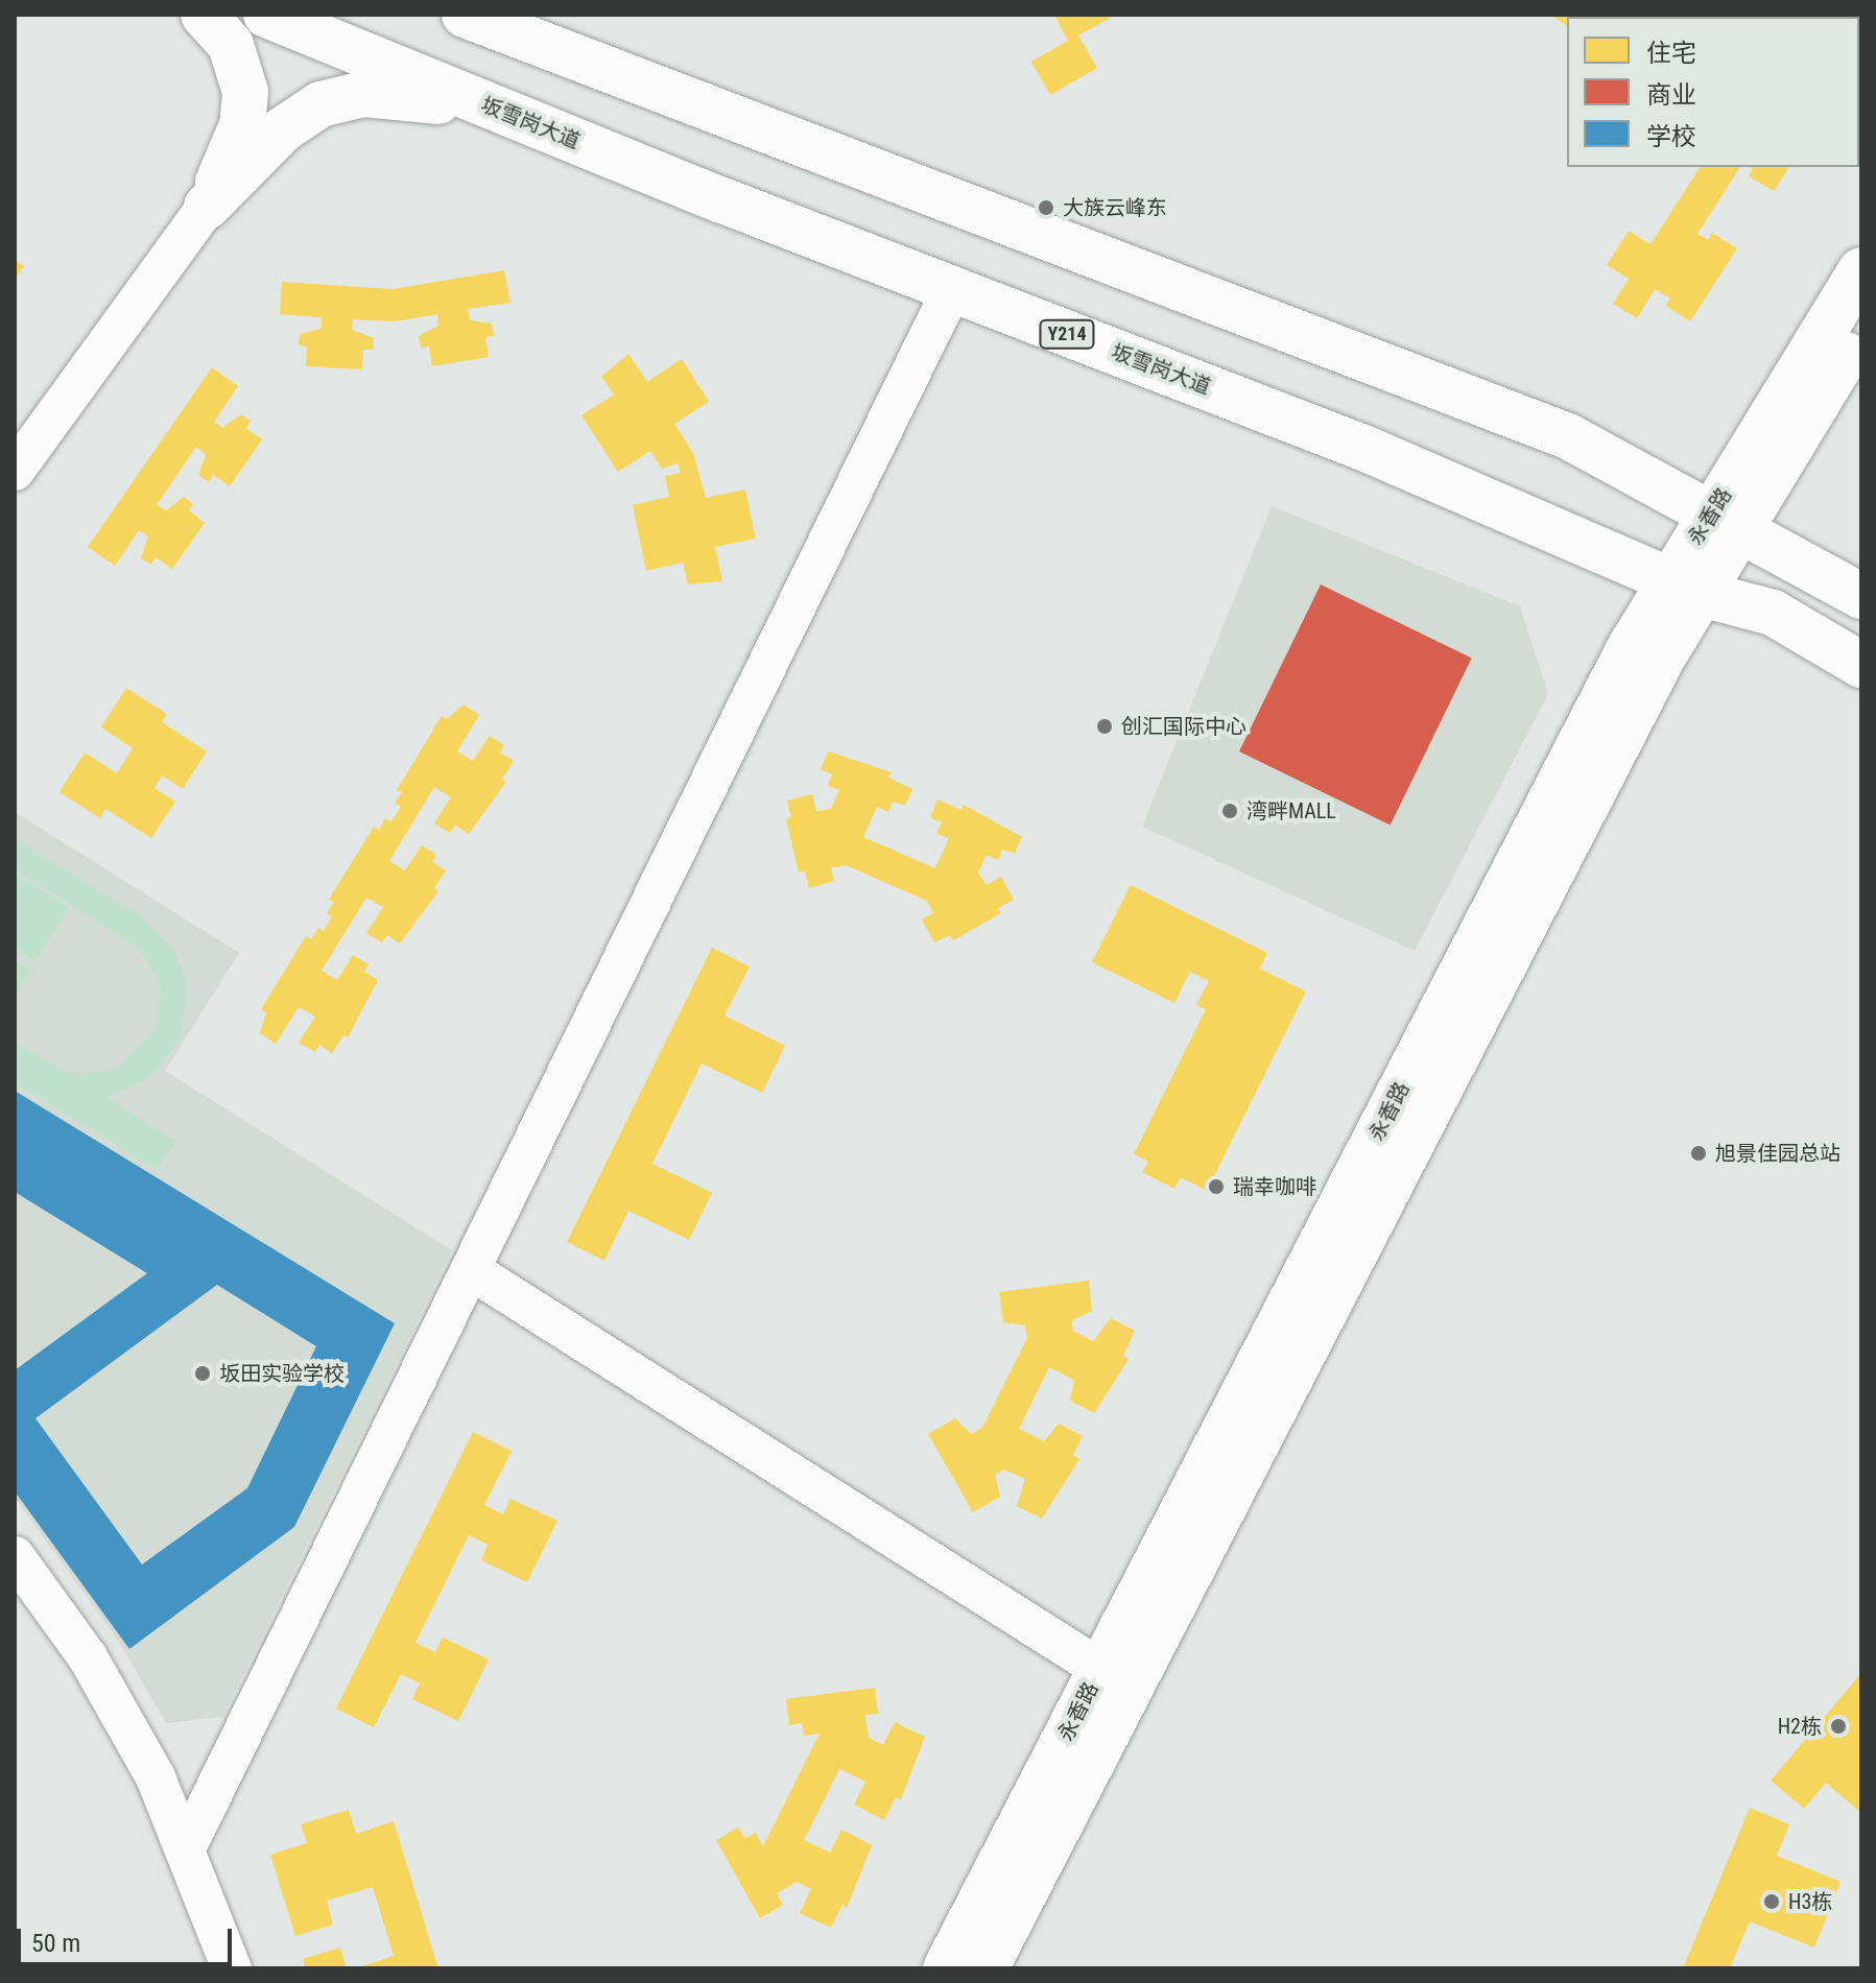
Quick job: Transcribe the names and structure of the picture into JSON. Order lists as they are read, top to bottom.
{
  "streets": {
    "main road": ["坂雪岗大道", "Y214", "永香路"]
  },
  "crossings": [
    ["坂雪岗大道", "永香路"]
  ],
  "places": [
    "大族云峰东",
    "创汇国际中心",
    "湾畔MALL",
    "旭景佳园总站",
    "瑞幸咖啡",
    "坂田实验学校",
    "H2栋",
    "H3栋"
  ],
  "legend": ["住宅", "商业", "学校"],
  "scale_bar": "50 m"
}
